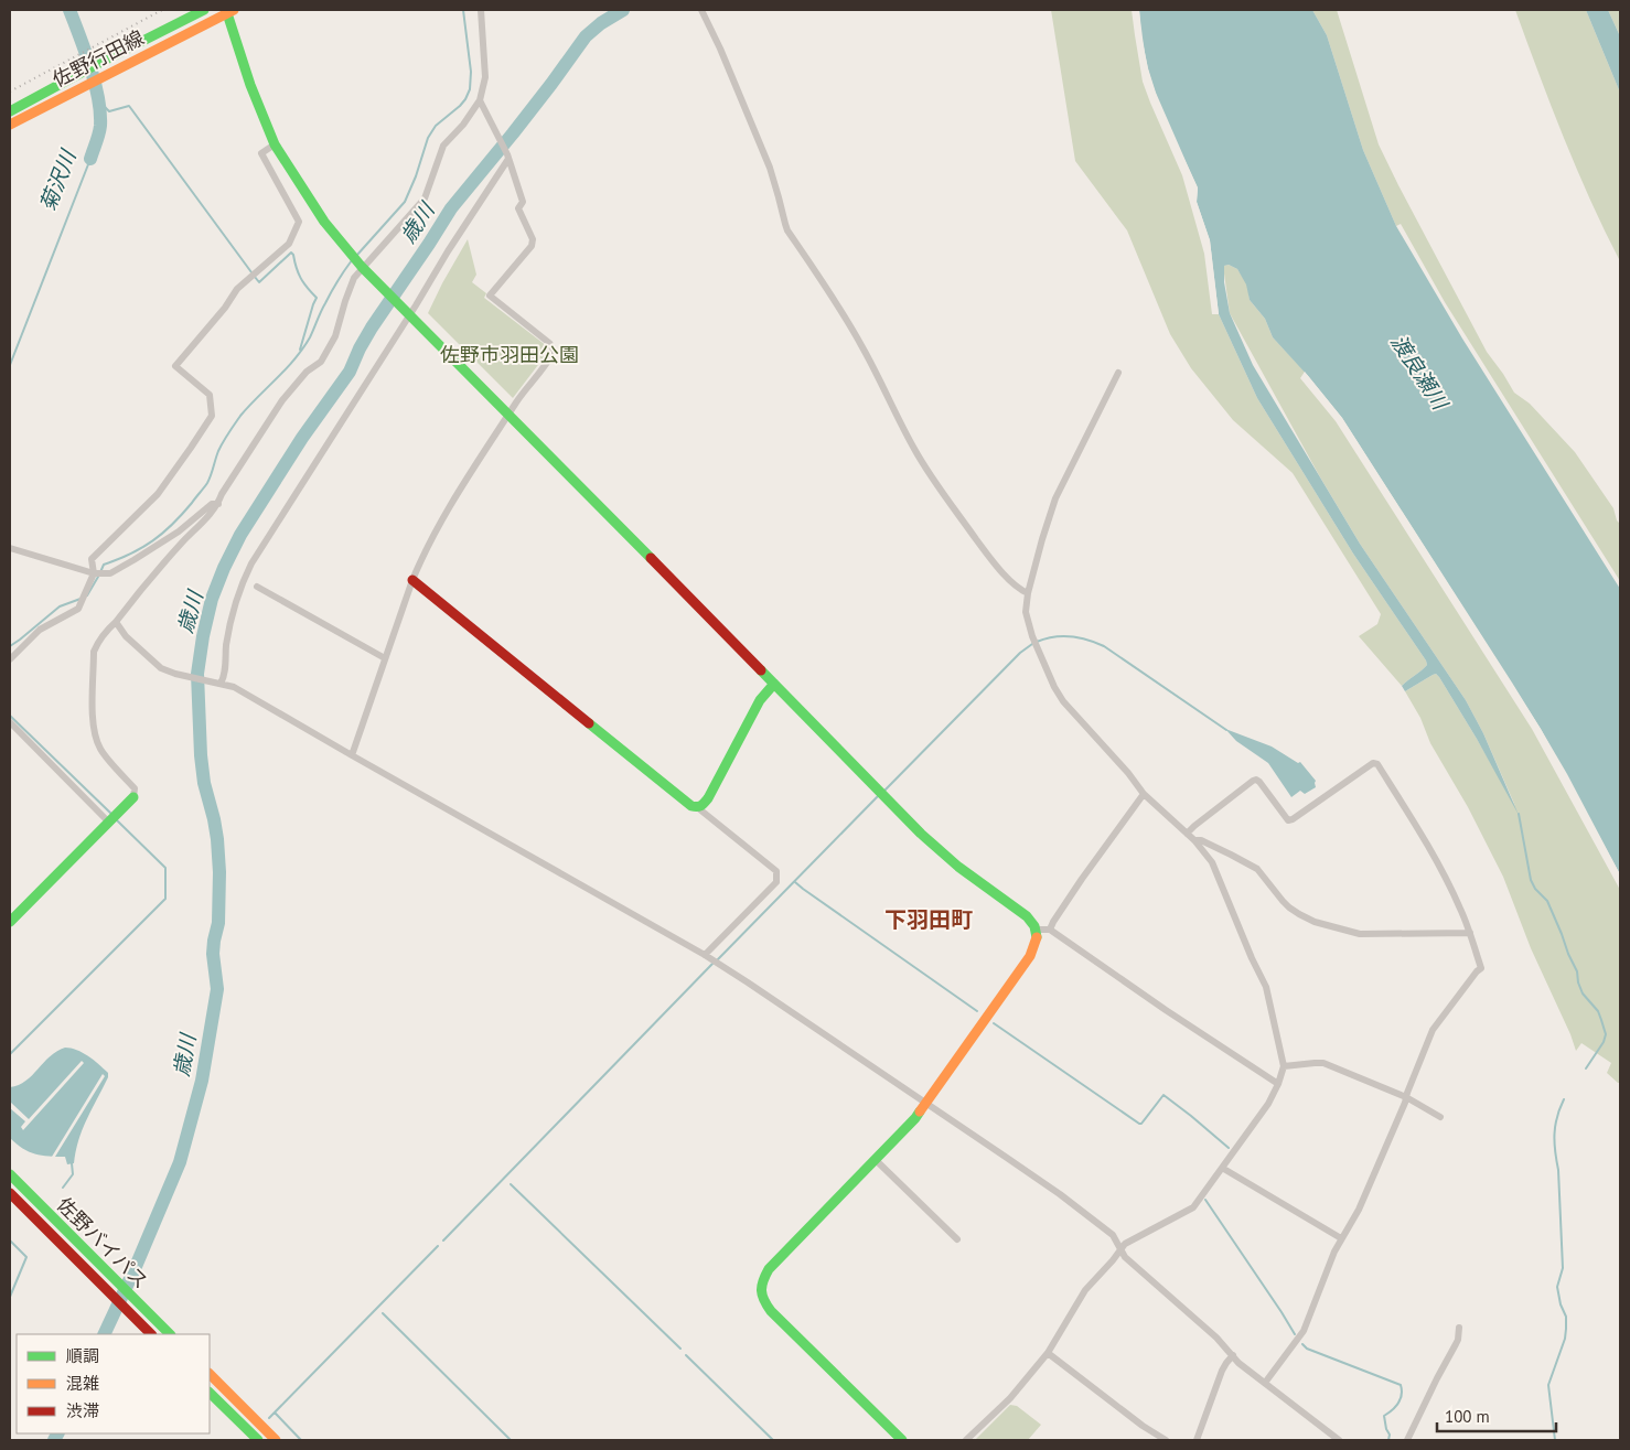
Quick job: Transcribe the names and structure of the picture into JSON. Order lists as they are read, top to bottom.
{
  "streets": {
    "main road": ["佐野行田線", "佐野バイパス"]
  },
  "districts": ["下羽田町"],
  "water": ["菊沢川", "歳川", "渡良瀬川"],
  "parks": ["佐野市羽田公園"],
  "legend": ["順調", "混雑", "渋滞"],
  "scale_bar": "100 m"
}
